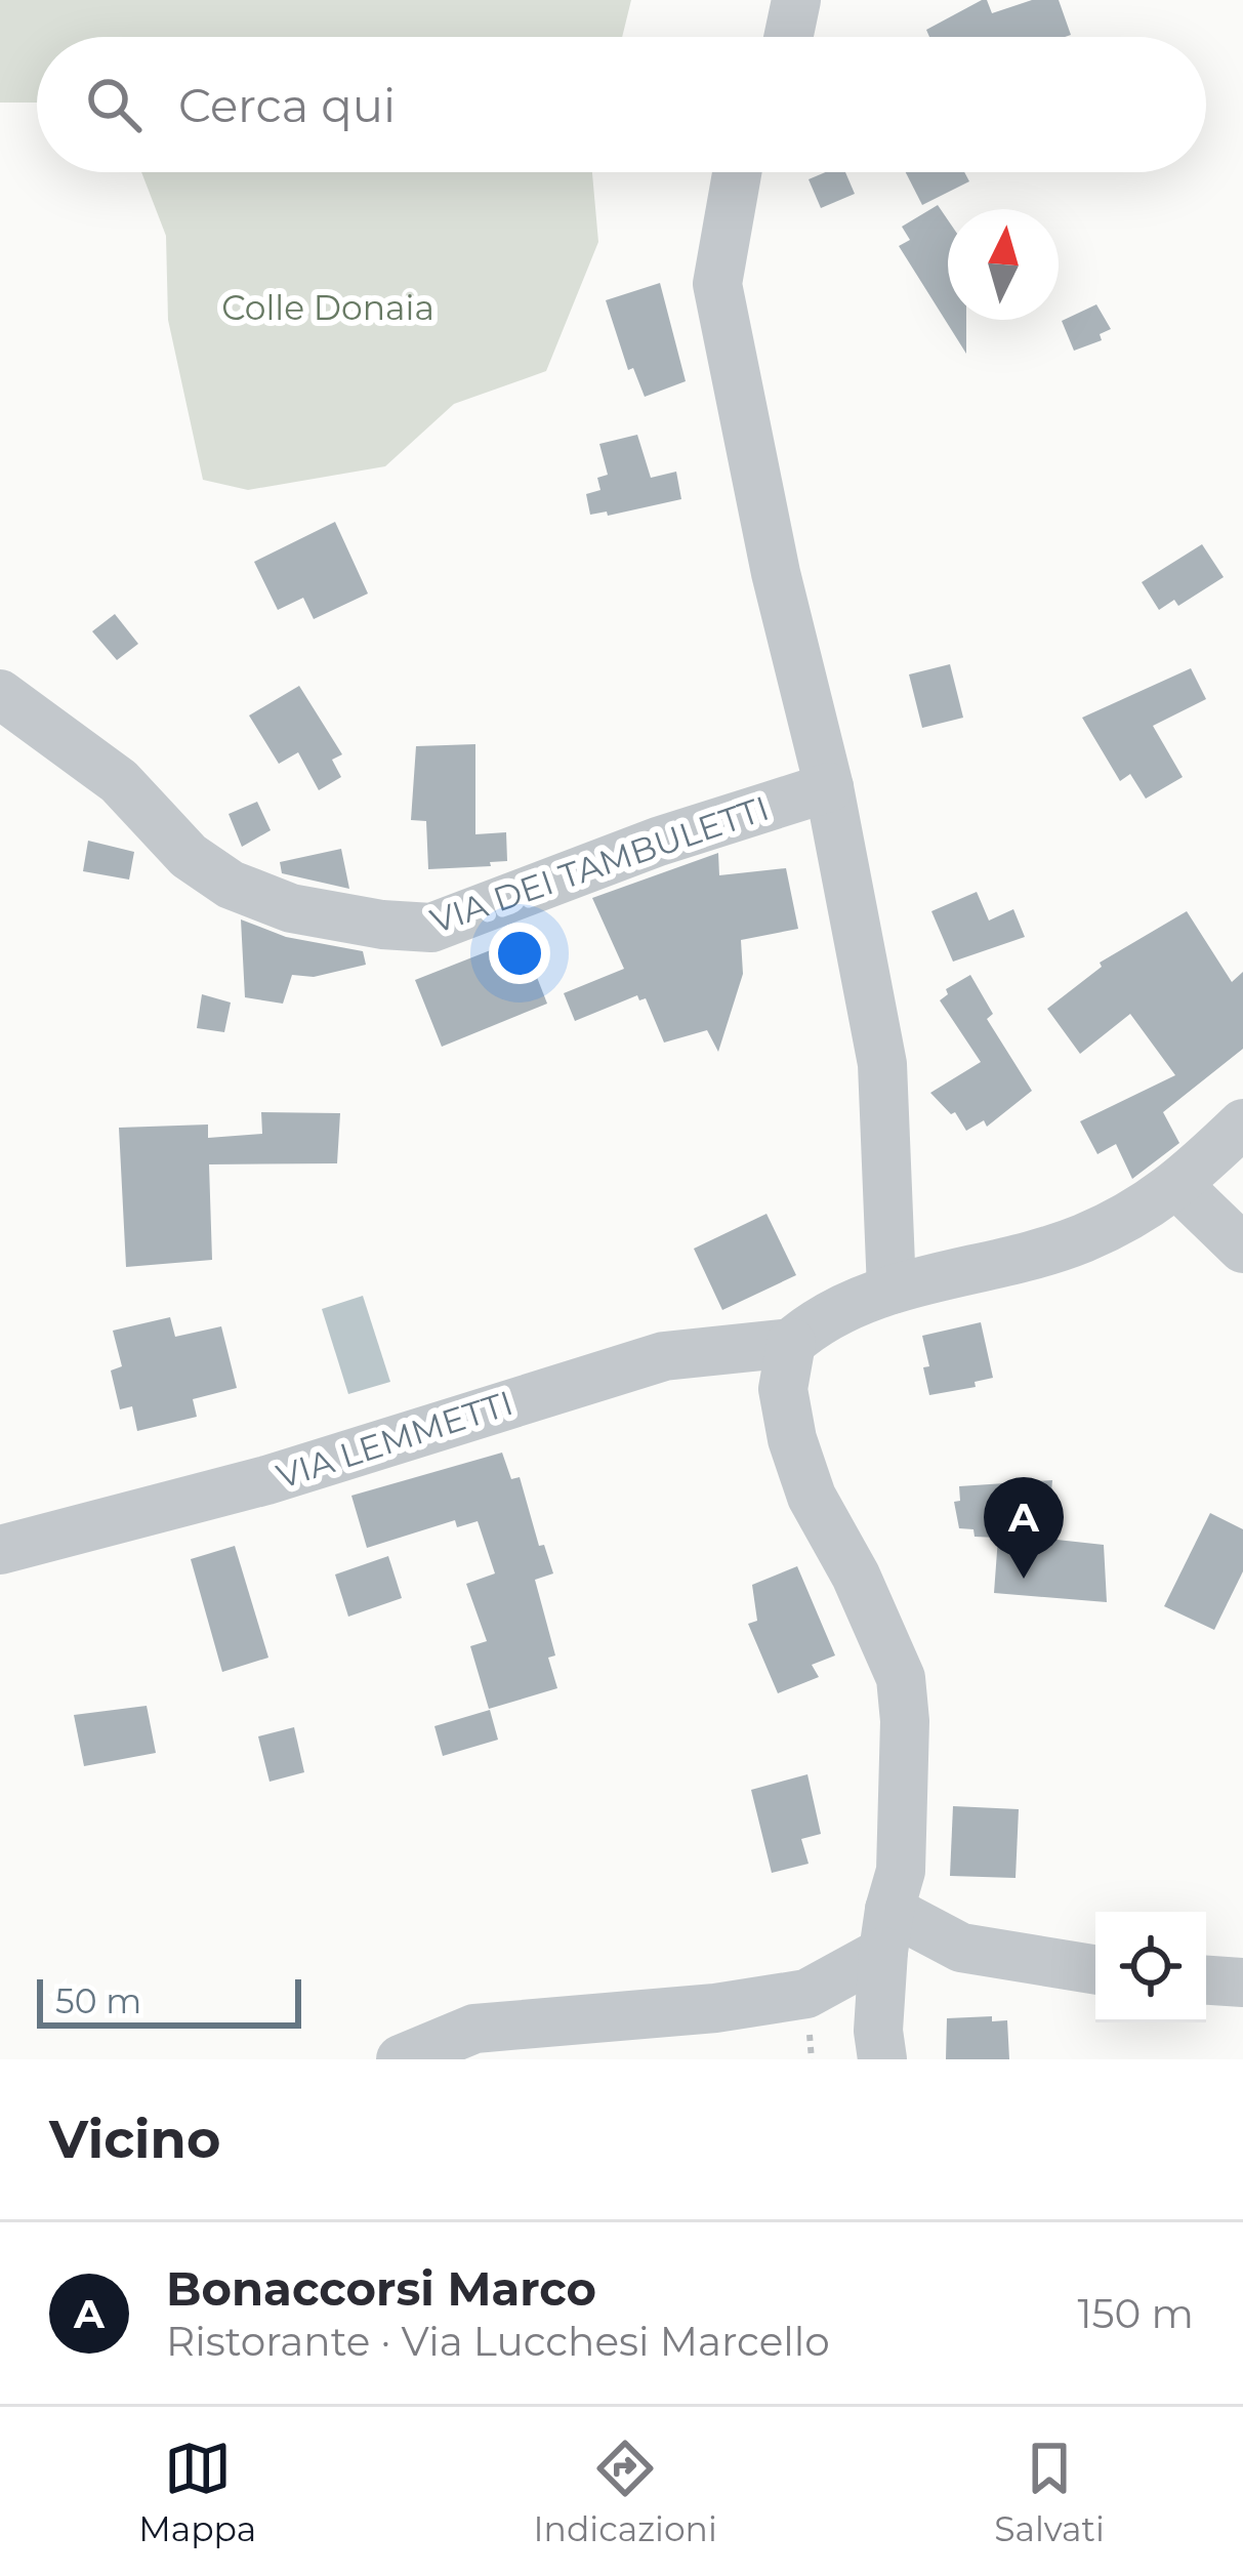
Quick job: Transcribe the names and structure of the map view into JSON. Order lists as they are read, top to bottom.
{
  "streets": {
    "street": ["VIA DEI TAMBULETTI", "VIA LEMMETTI"]
  },
  "parks": ["Colle Donaia"],
  "scale_bar": "50 m",
  "north": "top",
  "page": {
    "search": "Cerca qui",
    "pins": "A",
    "scale": "50 m",
    "heading": "Vicino",
    "list": [
      {
        "mark": "A",
        "name": "Bonaccorsi Marco",
        "note": "Ristorante · Via Lucchesi Marcello",
        "value": "150 m"
      }
    ],
    "nav": ["Mappa", "Indicazioni", "Salvati"]
  }
}
